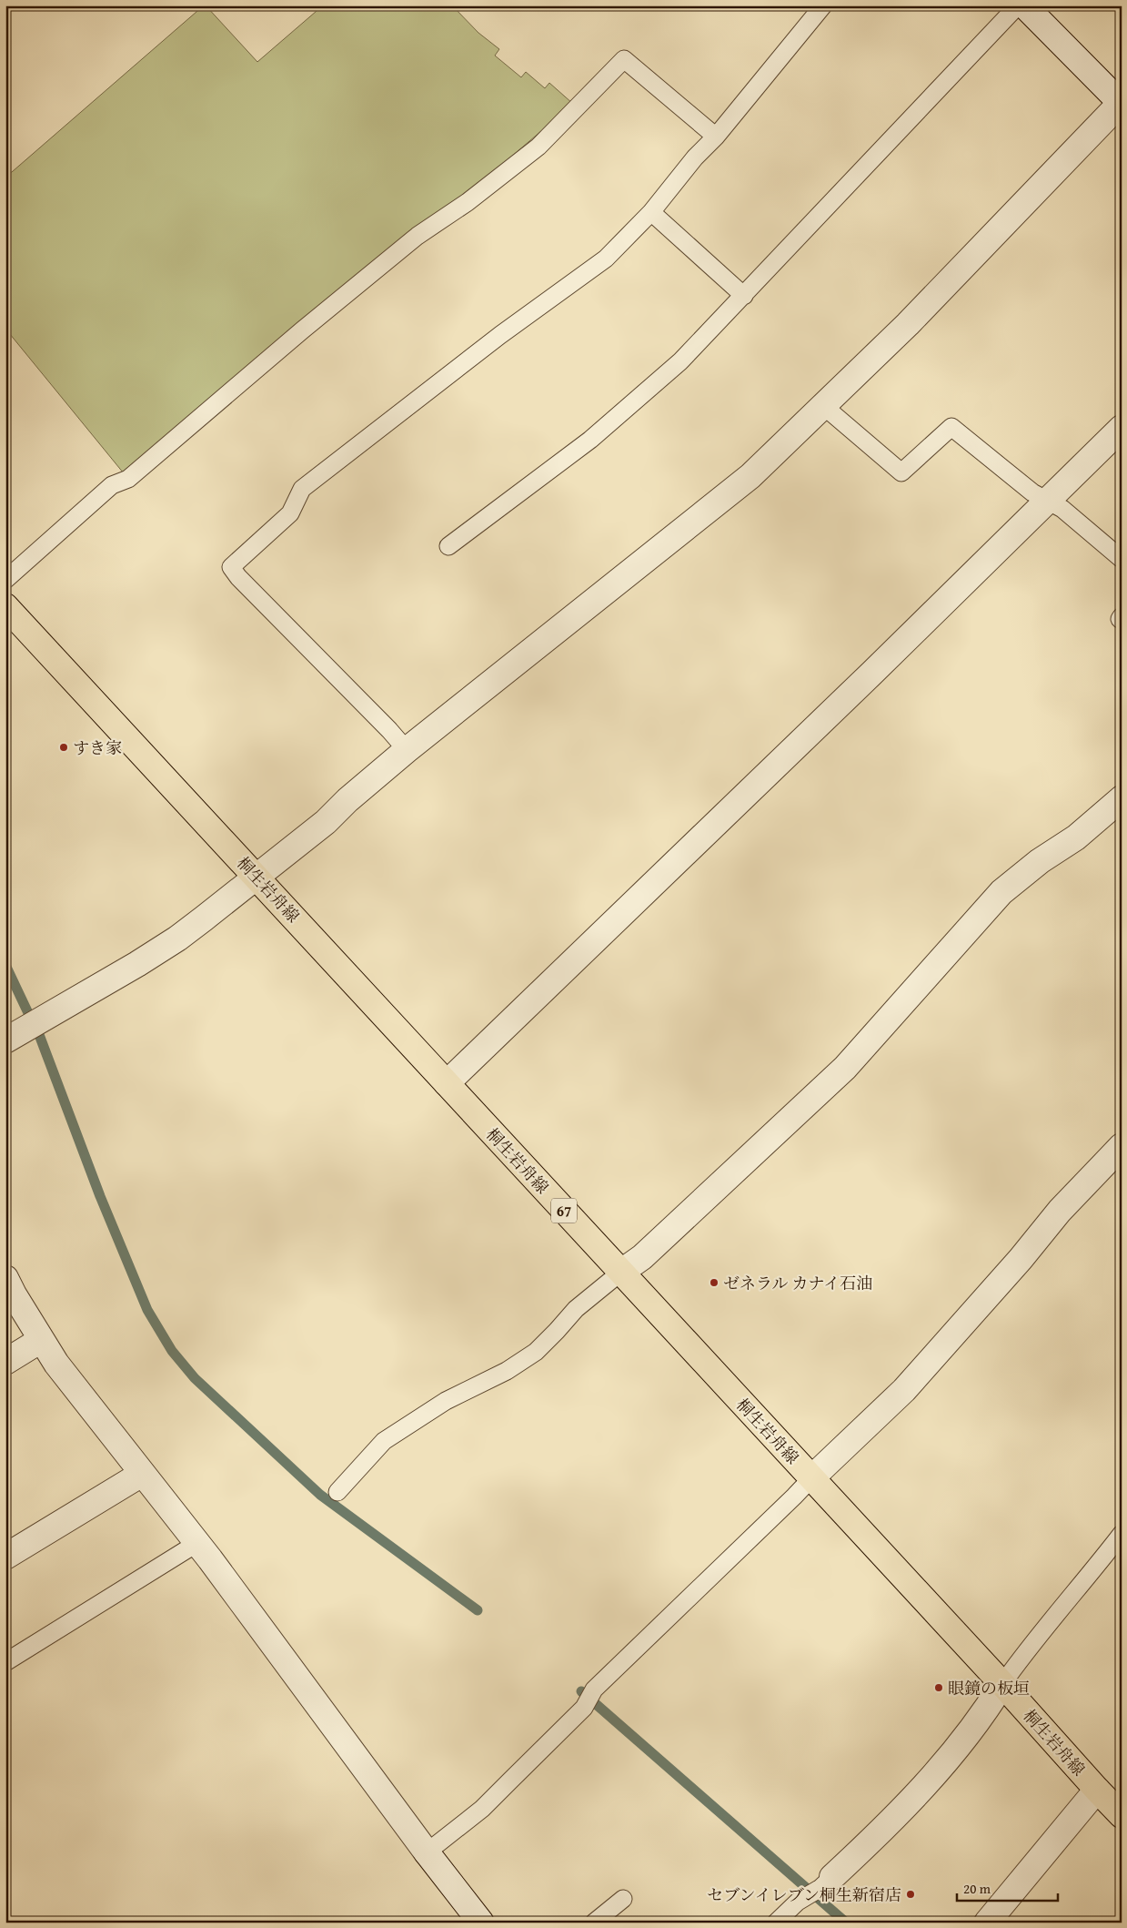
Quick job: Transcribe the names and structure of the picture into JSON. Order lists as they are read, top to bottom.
{
  "streets": {
    "main road": ["桐生岩舟線", "67"]
  },
  "places": [
    "すき家",
    "ゼネラル カナイ石油",
    "眼鏡の板垣",
    "セブンイレブン桐生新宿店"
  ],
  "scale_bar": "20 m"
}
